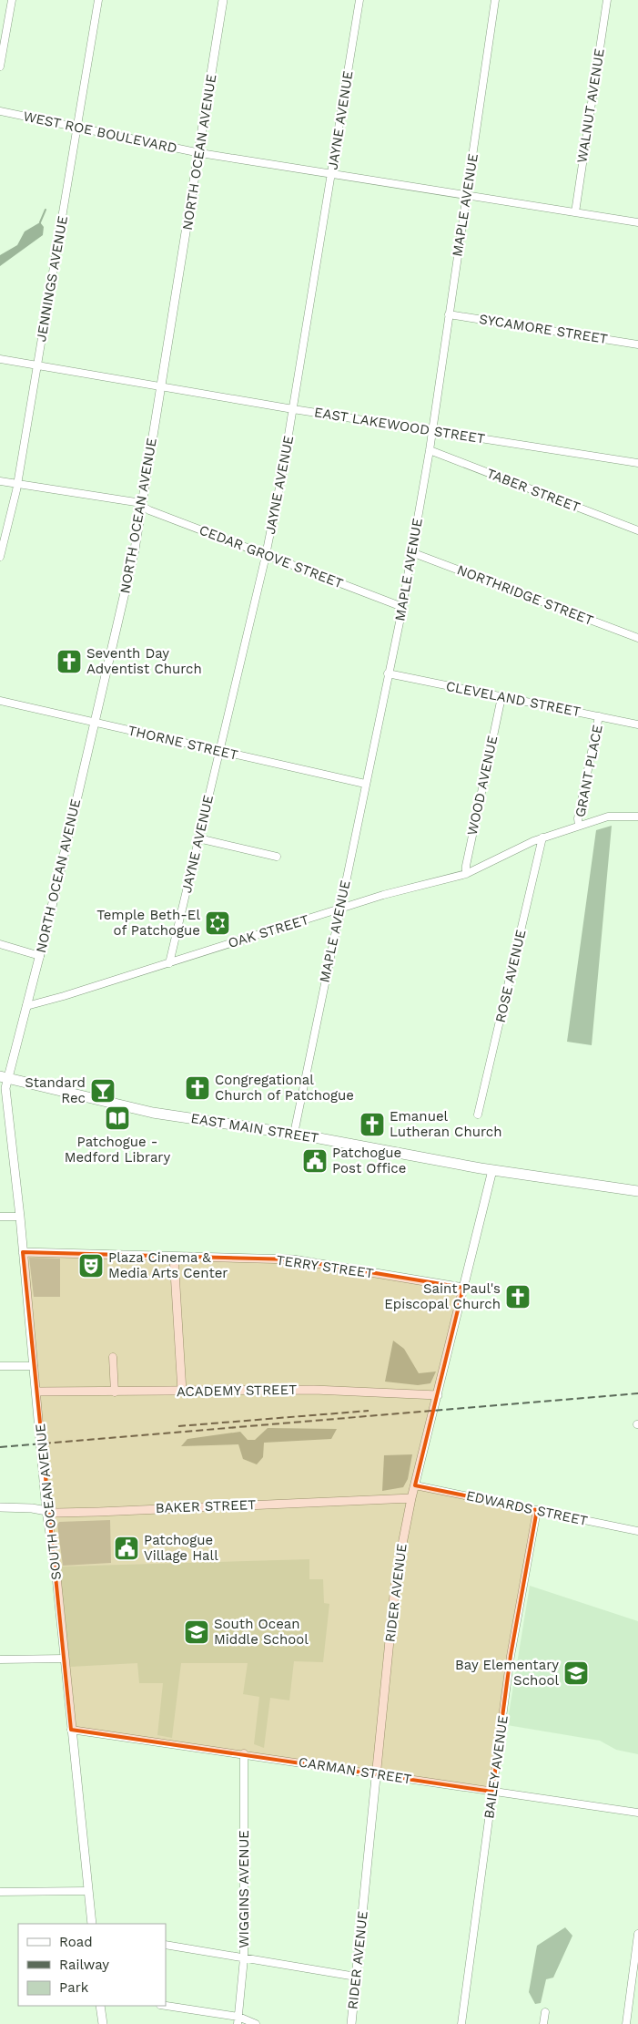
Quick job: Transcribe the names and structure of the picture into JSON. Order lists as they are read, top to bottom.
{
  "streets": {
    "main road": ["EAST MAIN STREET"],
    "street": [
      "WALNUT AVENUE",
      "JAYNE AVENUE",
      "WEST ROE BOULEVARD",
      "NORTH OCEAN AVENUE",
      "MAPLE AVENUE",
      "JENNINGS AVENUE",
      "SYCAMORE STREET",
      "EAST LAKEWOOD STREET",
      "TABER STREET",
      "CEDAR GROVE STREET",
      "NORTHRIDGE STREET",
      "CLEVELAND STREET",
      "THORNE STREET",
      "GRANT PLACE",
      "WOOD AVENUE",
      "OAK STREET",
      "ROSE AVENUE",
      "TERRY STREET",
      "ACADEMY STREET",
      "SOUTH OCEAN AVENUE",
      "BAKER STREET",
      "EDWARDS STREET",
      "RIDER AVENUE",
      "BAILEY AVENUE",
      "CARMAN STREET",
      "WIGGINS AVENUE"
    ]
  },
  "crossings": [
    ["WALNUT AVENUE", "WEST ROE BOULEVARD"],
    ["JAYNE AVENUE", "WEST ROE BOULEVARD"],
    ["JAYNE AVENUE", "EAST LAKEWOOD STREET"],
    ["JAYNE AVENUE", "CEDAR GROVE STREET"],
    ["JAYNE AVENUE", "THORNE STREET"],
    ["JAYNE AVENUE", "OAK STREET"],
    ["WEST ROE BOULEVARD", "NORTH OCEAN AVENUE"],
    ["WEST ROE BOULEVARD", "MAPLE AVENUE"],
    ["WEST ROE BOULEVARD", "JENNINGS AVENUE"],
    ["NORTH OCEAN AVENUE", "EAST LAKEWOOD STREET"],
    ["NORTH OCEAN AVENUE", "CEDAR GROVE STREET"],
    ["NORTH OCEAN AVENUE", "THORNE STREET"],
    ["NORTH OCEAN AVENUE", "OAK STREET"],
    ["NORTH OCEAN AVENUE", "EAST MAIN STREET"],
    ["NORTH OCEAN AVENUE", "SOUTH OCEAN AVENUE"],
    ["MAPLE AVENUE", "SYCAMORE STREET"],
    ["MAPLE AVENUE", "EAST LAKEWOOD STREET"],
    ["MAPLE AVENUE", "TABER STREET"],
    ["MAPLE AVENUE", "CEDAR GROVE STREET"],
    ["MAPLE AVENUE", "NORTHRIDGE STREET"],
    ["MAPLE AVENUE", "CLEVELAND STREET"],
    ["MAPLE AVENUE", "THORNE STREET"],
    ["MAPLE AVENUE", "OAK STREET"],
    ["MAPLE AVENUE", "EAST MAIN STREET"],
    ["JENNINGS AVENUE", "EAST LAKEWOOD STREET"],
    ["JENNINGS AVENUE", "CEDAR GROVE STREET"],
    ["CLEVELAND STREET", "GRANT PLACE"],
    ["CLEVELAND STREET", "WOOD AVENUE"],
    ["GRANT PLACE", "OAK STREET"],
    ["WOOD AVENUE", "OAK STREET"],
    ["OAK STREET", "ROSE AVENUE"],
    ["EAST MAIN STREET", "SOUTH OCEAN AVENUE"],
    ["EAST MAIN STREET", "RIDER AVENUE"],
    ["TERRY STREET", "SOUTH OCEAN AVENUE"],
    ["TERRY STREET", "RIDER AVENUE"],
    ["ACADEMY STREET", "SOUTH OCEAN AVENUE"],
    ["ACADEMY STREET", "RIDER AVENUE"],
    ["SOUTH OCEAN AVENUE", "BAKER STREET"],
    ["SOUTH OCEAN AVENUE", "CARMAN STREET"],
    ["BAKER STREET", "RIDER AVENUE"],
    ["EDWARDS STREET", "RIDER AVENUE"],
    ["EDWARDS STREET", "BAILEY AVENUE"],
    ["RIDER AVENUE", "CARMAN STREET"],
    ["BAILEY AVENUE", "CARMAN STREET"],
    ["CARMAN STREET", "WIGGINS AVENUE"]
  ],
  "places": {
    "church": [
      "Seventh Day Adventist Church",
      "Congregational Church of Patchogue",
      "Emanuel Lutheran Church",
      "Saint Paul's Episcopal Church"
    ],
    "synagogue": ["Temple Beth-El of Patchogue"],
    "bar": ["Standard Rec"],
    "library": ["Patchogue - Medford Library"],
    "public building": ["Patchogue Post Office", "Patchogue Village Hall"],
    "theatre": ["Plaza Cinema & Media Arts Center"],
    "school or university": ["South Ocean Middle School", "Bay Elementary School"]
  },
  "legend": ["Road", "Railway", "Park"]
}
